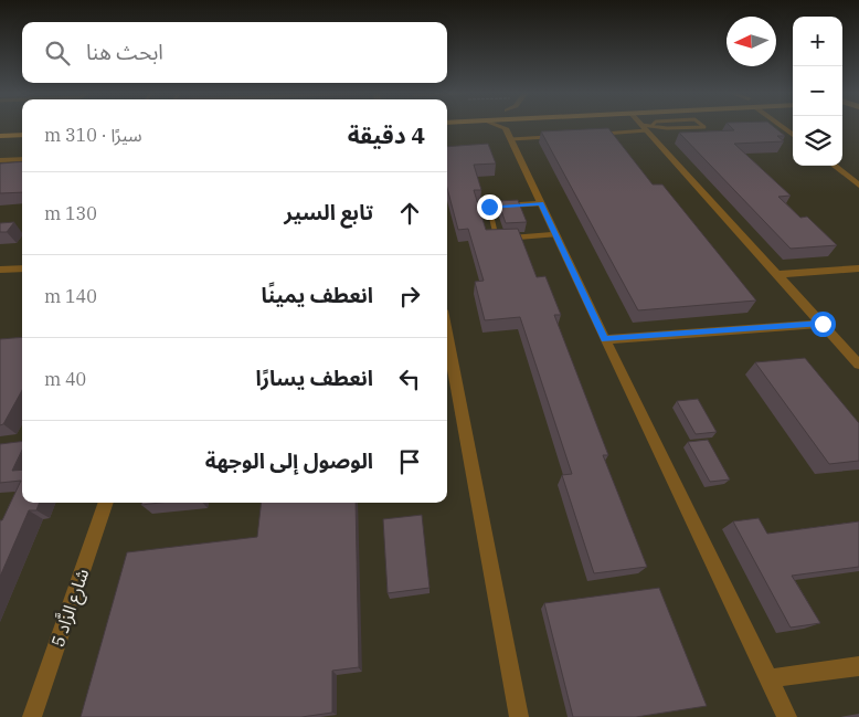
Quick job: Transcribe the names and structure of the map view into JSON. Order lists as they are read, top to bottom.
{
  "streets": {
    "street": ["شارع الزَّاد 5"]
  },
  "north": "left",
  "page": {
    "map_buttons": ["+", "−"],
    "search": "ابحث هنا",
    "heading": ["4 دقيقة", "سيرًا · 310 m"],
    "list": [
      ["تابع السير", "130 m"],
      ["انعطف يمينًا", "140 m"],
      ["انعطف يسارًا", "40 m"],
      "الوصول إلى الوجهة"
    ]
  }
}
